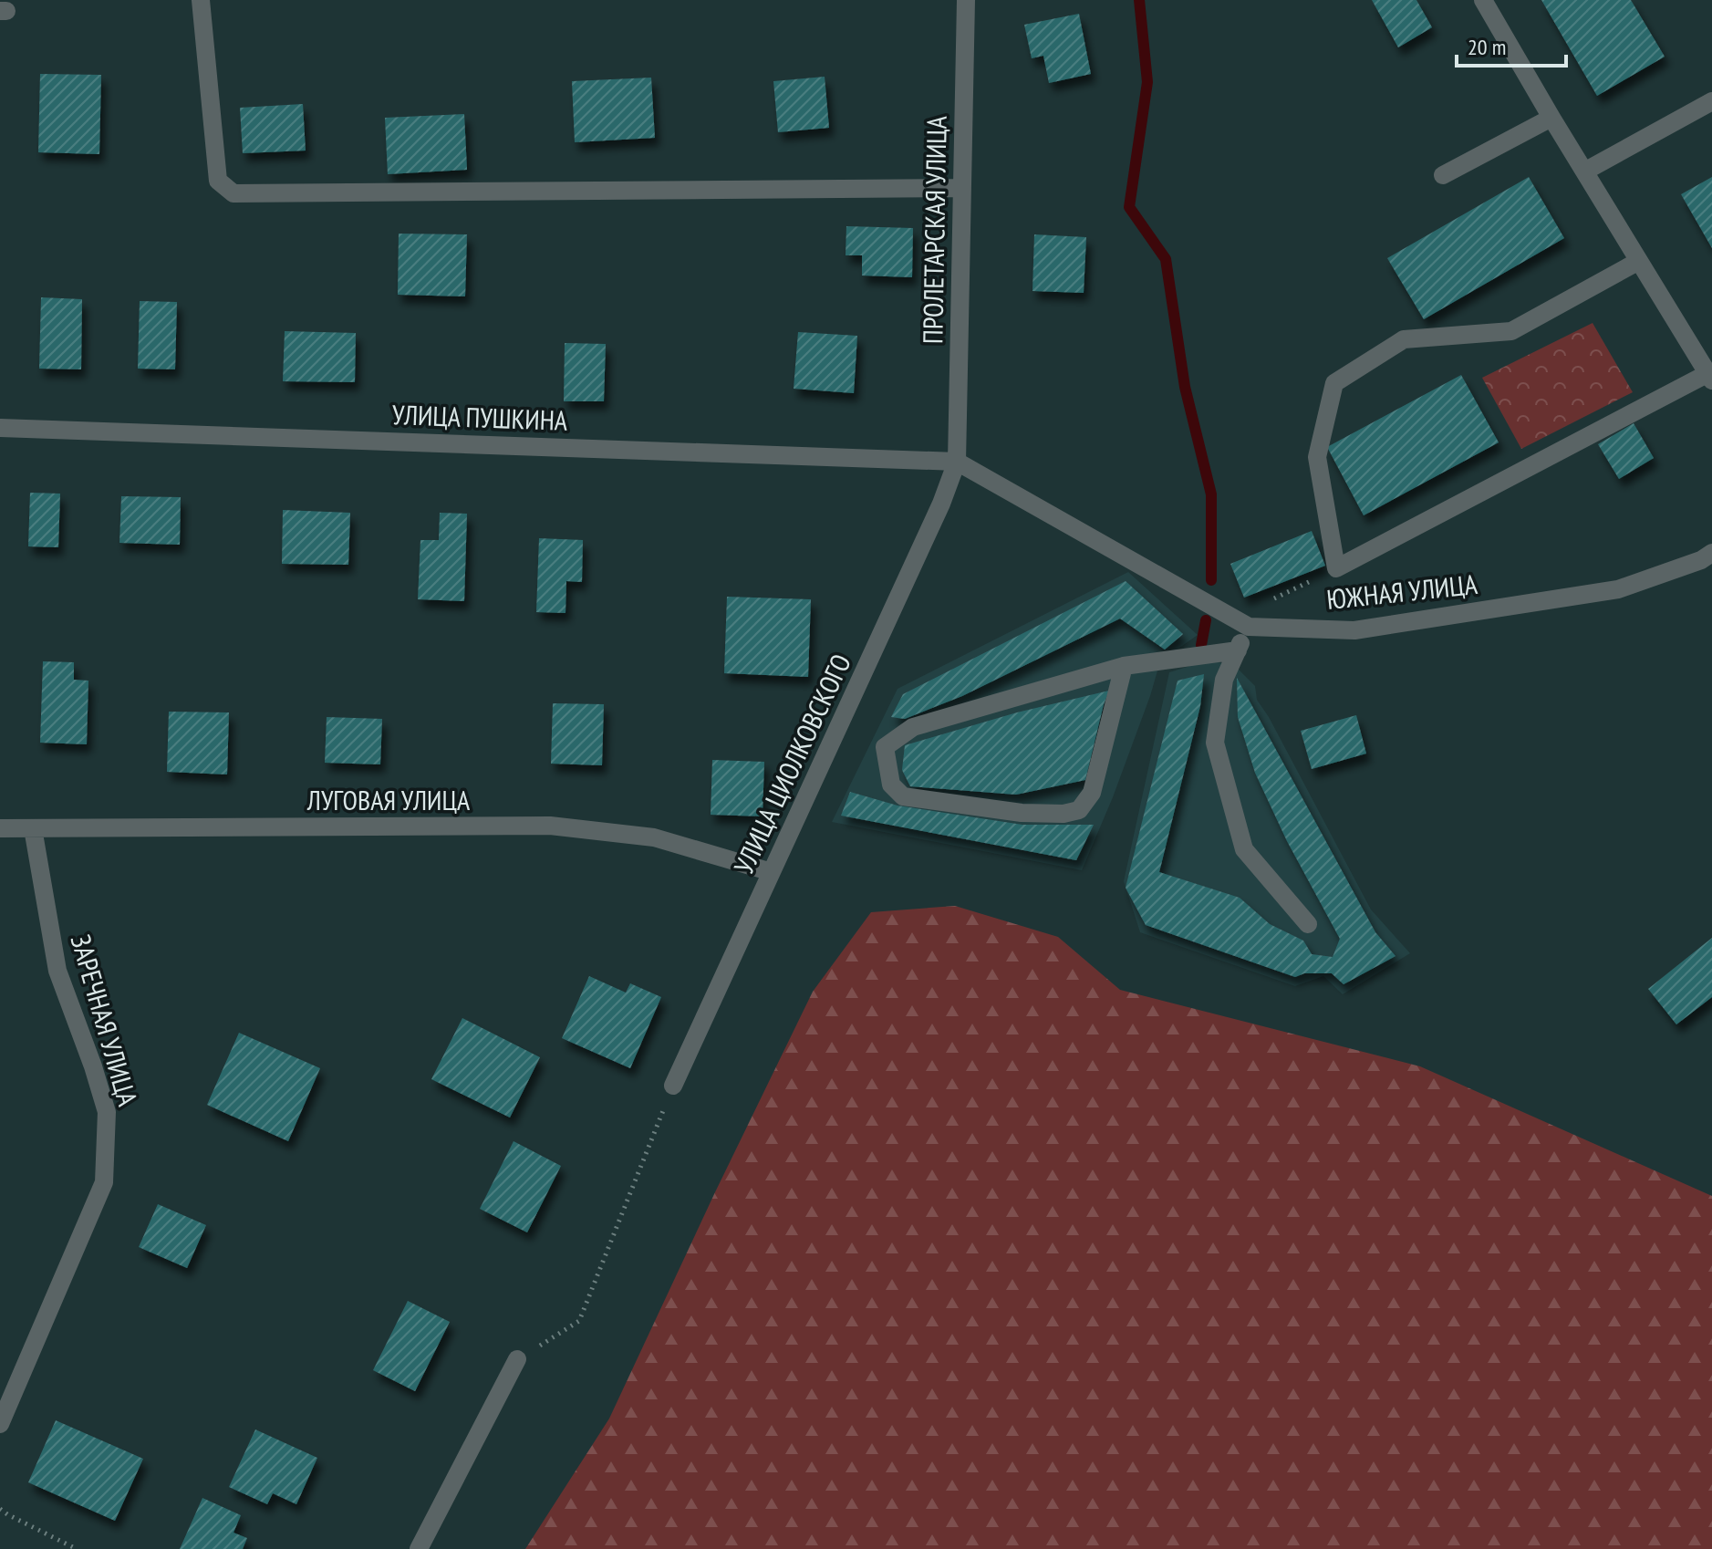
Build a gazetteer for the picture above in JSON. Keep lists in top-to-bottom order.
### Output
{
  "streets": {
    "street": [
      "ПРОЛЕТАРСКАЯ УЛИЦА",
      "УЛИЦА ПУШКИНА",
      "ЮЖНАЯ УЛИЦА",
      "УЛИЦА ЦИОЛКОВСКОГО",
      "ЛУГОВАЯ УЛИЦА",
      "ЗАРЕЧНАЯ УЛИЦА"
    ]
  },
  "crossings": [
    ["ПРОЛЕТАРСКАЯ УЛИЦА", "УЛИЦА ПУШКИНА"],
    ["ПРОЛЕТАРСКАЯ УЛИЦА", "ЮЖНАЯ УЛИЦА"],
    ["ПРОЛЕТАРСКАЯ УЛИЦА", "УЛИЦА ЦИОЛКОВСКОГО"],
    ["УЛИЦА ПУШКИНА", "ЮЖНАЯ УЛИЦА"],
    ["УЛИЦА ПУШКИНА", "УЛИЦА ЦИОЛКОВСКОГО"],
    ["ЮЖНАЯ УЛИЦА", "УЛИЦА ЦИОЛКОВСКОГО"],
    ["УЛИЦА ЦИОЛКОВСКОГО", "ЛУГОВАЯ УЛИЦА"],
    ["ЛУГОВАЯ УЛИЦА", "ЗАРЕЧНАЯ УЛИЦА"]
  ],
  "scale_bar": "20 m"
}
